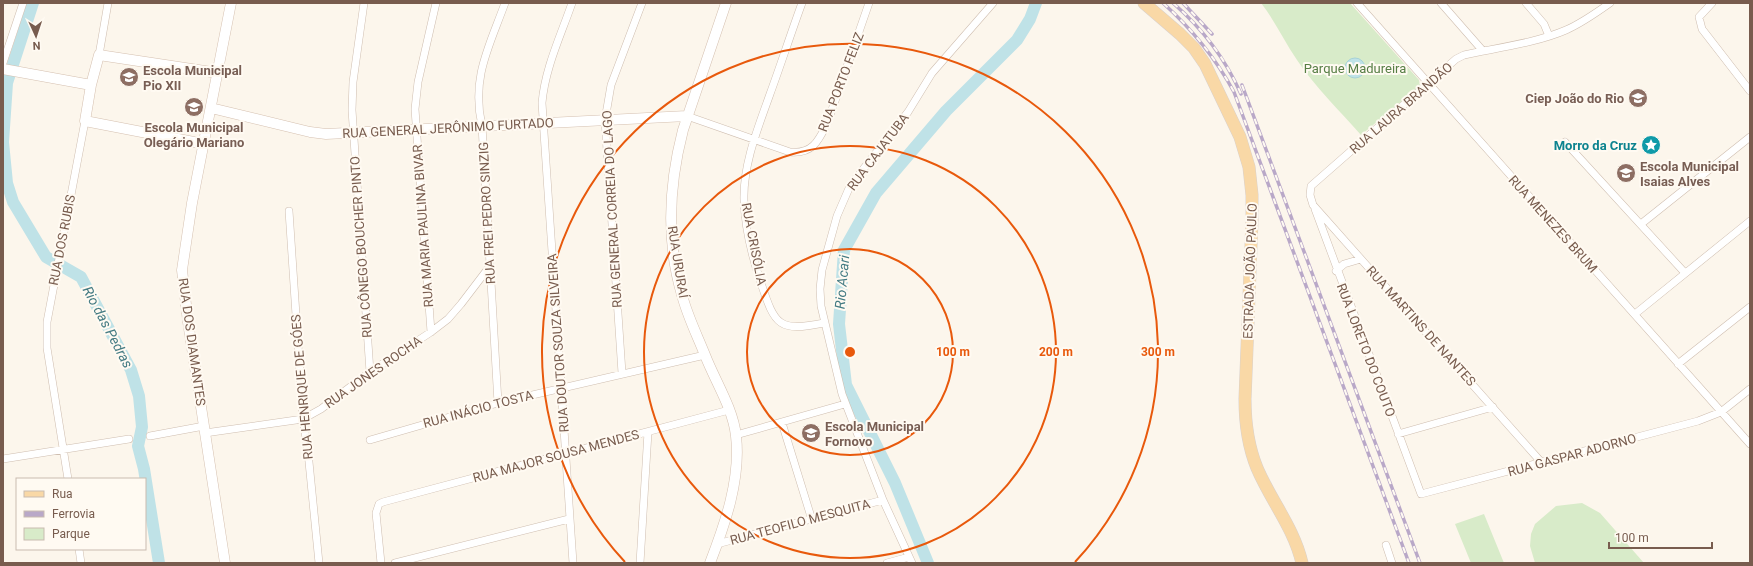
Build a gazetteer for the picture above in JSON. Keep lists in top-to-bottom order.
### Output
{
  "streets": {
    "main road": ["ESTRADA JOÃO PAULO"],
    "street": [
      "RUA PORTO FELIZ",
      "RUA LAURA BRANDÃO",
      "RUA GENERAL JERÔNIMO FURTADO",
      "RUA CAJATUBA",
      "RUA GENERAL CORREIA DO LAGO",
      "RUA FREI PEDRO SINZIG",
      "RUA MENEZES BRUM",
      "RUA MARIA PAULINA BIVAR",
      "RUA DOS RUBIS",
      "RUA CRISÓLIA",
      "RUA CÔNEGO BOUCHER PINTO",
      "RUA URURAÍ",
      "RUA MARTINS DE NANTES",
      "RUA DOS DIAMANTES",
      "RUA DOUTOR SOUZA SILVEIRA",
      "RUA LORETO DO COUTO",
      "RUA JONES ROCHA",
      "RUA HENRIQUE DE GÓES",
      "RUA INÁCIO TOSTA",
      "RUA GASPAR ADORNO",
      "RUA MAJOR SOUSA MENDES",
      "RUA TEOFILO MESQUITA"
    ]
  },
  "crossings": [
    ["RUA PORTO FELIZ", "RUA GENERAL JERÔNIMO FURTADO"],
    ["RUA PORTO FELIZ", "RUA CRISÓLIA"],
    ["RUA PORTO FELIZ", "RUA URURAÍ"],
    ["RUA LAURA BRANDÃO", "RUA MENEZES BRUM"],
    ["RUA LAURA BRANDÃO", "RUA MARTINS DE NANTES"],
    ["RUA LAURA BRANDÃO", "RUA LORETO DO COUTO"],
    ["RUA GENERAL JERÔNIMO FURTADO", "RUA GENERAL CORREIA DO LAGO"],
    ["RUA GENERAL JERÔNIMO FURTADO", "RUA FREI PEDRO SINZIG"],
    ["RUA GENERAL JERÔNIMO FURTADO", "RUA MARIA PAULINA BIVAR"],
    ["RUA GENERAL JERÔNIMO FURTADO", "RUA CÔNEGO BOUCHER PINTO"],
    ["RUA GENERAL JERÔNIMO FURTADO", "RUA URURAÍ"],
    ["RUA GENERAL JERÔNIMO FURTADO", "RUA DOS DIAMANTES"],
    ["RUA GENERAL JERÔNIMO FURTADO", "RUA DOUTOR SOUZA SILVEIRA"],
    ["RUA CAJATUBA", "RUA CRISÓLIA"],
    ["RUA CAJATUBA", "RUA TEOFILO MESQUITA"],
    ["RUA GENERAL CORREIA DO LAGO", "RUA INÁCIO TOSTA"],
    ["RUA FREI PEDRO SINZIG", "RUA JONES ROCHA"],
    ["RUA FREI PEDRO SINZIG", "RUA INÁCIO TOSTA"],
    ["RUA MENEZES BRUM", "RUA GASPAR ADORNO"],
    ["RUA MARIA PAULINA BIVAR", "RUA JONES ROCHA"],
    ["RUA CÔNEGO BOUCHER PINTO", "RUA JONES ROCHA"],
    ["RUA URURAÍ", "RUA INÁCIO TOSTA"],
    ["RUA URURAÍ", "RUA MAJOR SOUSA MENDES"],
    ["RUA URURAÍ", "RUA TEOFILO MESQUITA"],
    ["RUA MARTINS DE NANTES", "RUA LORETO DO COUTO"],
    ["RUA MARTINS DE NANTES", "RUA GASPAR ADORNO"],
    ["RUA DOS DIAMANTES", "RUA JONES ROCHA"],
    ["RUA DOUTOR SOUZA SILVEIRA", "RUA INÁCIO TOSTA"],
    ["RUA DOUTOR SOUZA SILVEIRA", "RUA MAJOR SOUSA MENDES"],
    ["RUA LORETO DO COUTO", "RUA GASPAR ADORNO"],
    ["RUA JONES ROCHA", "RUA HENRIQUE DE GÓES"]
  ],
  "water": ["Rio Acari", "Rio das Pedras"],
  "parks": ["Parque Madureira"],
  "places": {
    "school or university": [
      "Escola Municipal Pio XII",
      "Ciep João do Rio",
      "Escola Municipal Olegário Mariano",
      "Escola Municipal Isaias Alves",
      "Escola Municipal Fornovo"
    ],
    "place": ["Morro da Cruz"]
  },
  "legend": ["Rua", "Ferrovia", "Parque"],
  "scale_bar": "100 m",
  "north": "bottom",
  "rings": ["100 m", "200 m", "300 m"]
}
